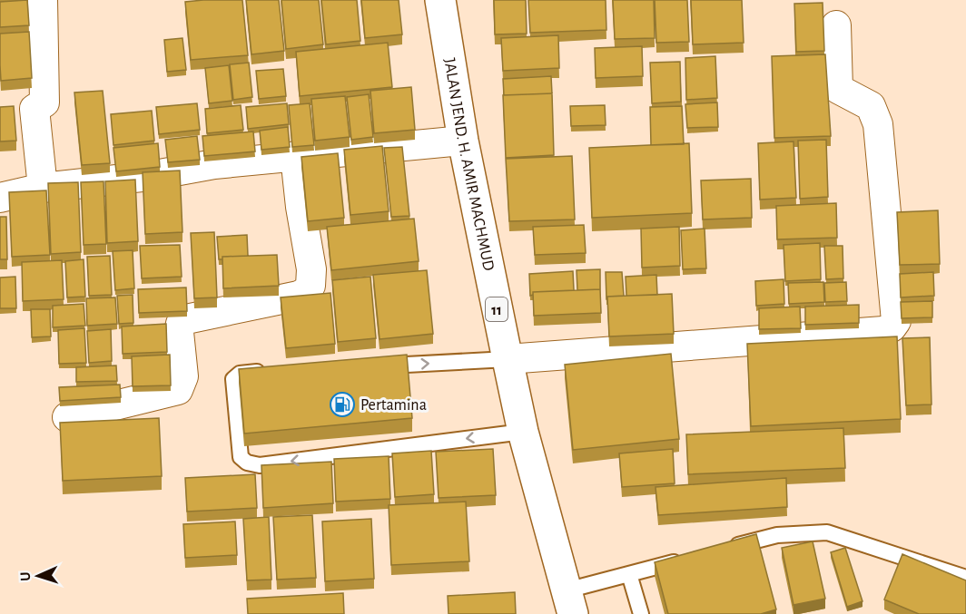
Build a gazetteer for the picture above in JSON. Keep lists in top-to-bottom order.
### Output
{
  "streets": {
    "highway": ["JALAN JEND. H. AMIR MACHMUD", "11"]
  },
  "places": {
    "fuel station": ["Pertamina"]
  },
  "north": "left"
}
